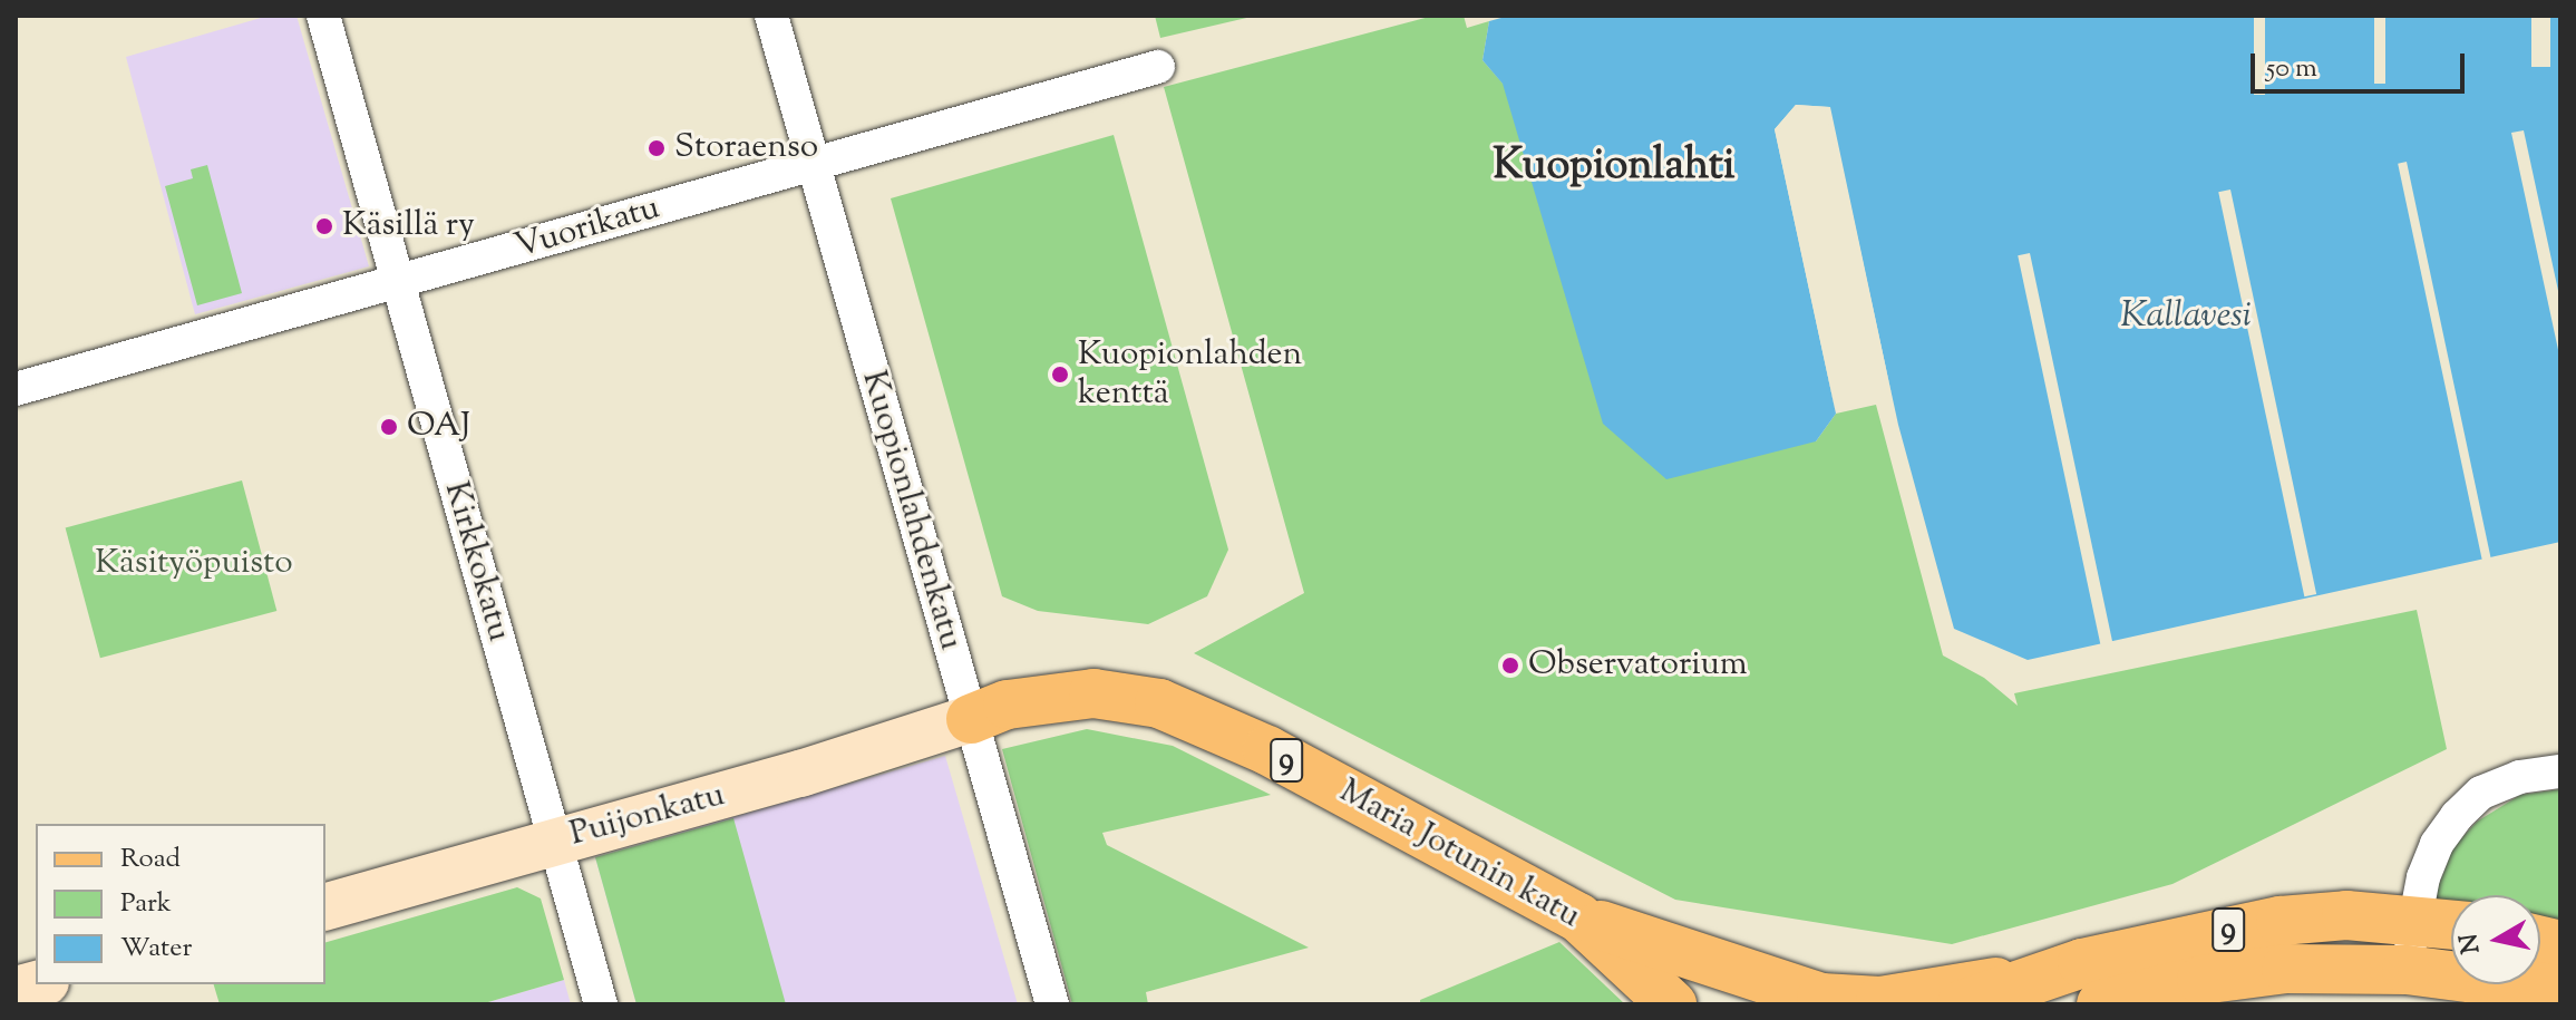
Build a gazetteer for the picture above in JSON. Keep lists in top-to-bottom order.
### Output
{
  "streets": {
    "main road": ["9", "Puijonkatu", "Maria Jotunin katu"],
    "street": ["Vuorikatu", "Kuopionlahdenkatu", "Kirkkokatu"]
  },
  "crossings": [
    ["Vuorikatu", "Kuopionlahdenkatu"],
    ["Vuorikatu", "Kirkkokatu"],
    ["Kuopionlahdenkatu", "Puijonkatu"],
    ["Kuopionlahdenkatu", "Maria Jotunin katu"],
    ["Kirkkokatu", "Puijonkatu"],
    ["9", "Maria Jotunin katu"],
    ["Puijonkatu", "Maria Jotunin katu"]
  ],
  "districts": ["Kuopionlahti"],
  "water": ["Kallavesi"],
  "parks": ["Käsityöpuisto"],
  "places": [
    "Storaenso",
    "Käsillä ry",
    "Kuopionlahden kenttä",
    "OAJ",
    "Observatorium"
  ],
  "legend": ["Road", "Park", "Water"],
  "scale_bar": "50 m",
  "north": "left"
}
